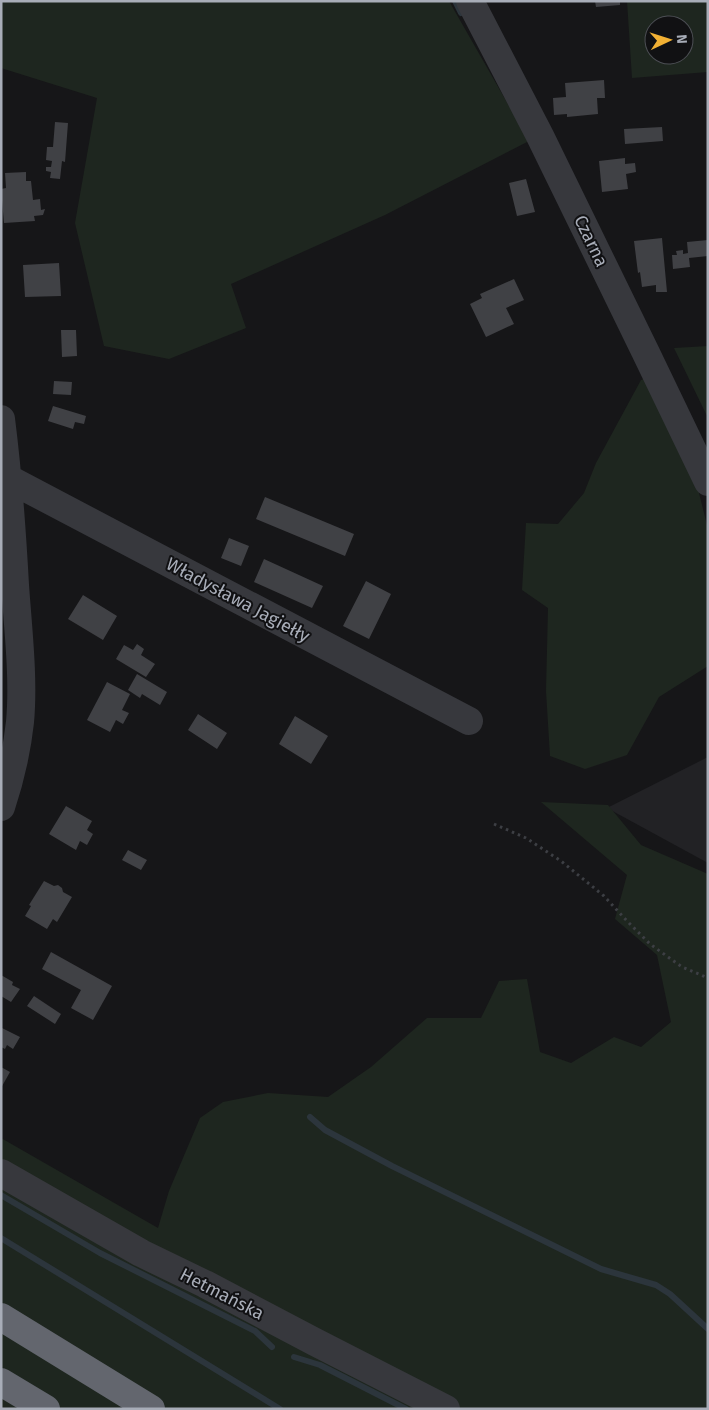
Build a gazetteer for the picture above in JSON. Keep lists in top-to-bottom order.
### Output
{
  "streets": {
    "street": ["Czarna", "Władysława Jagiełły", "Hetmańska"]
  },
  "north": "right"
}
